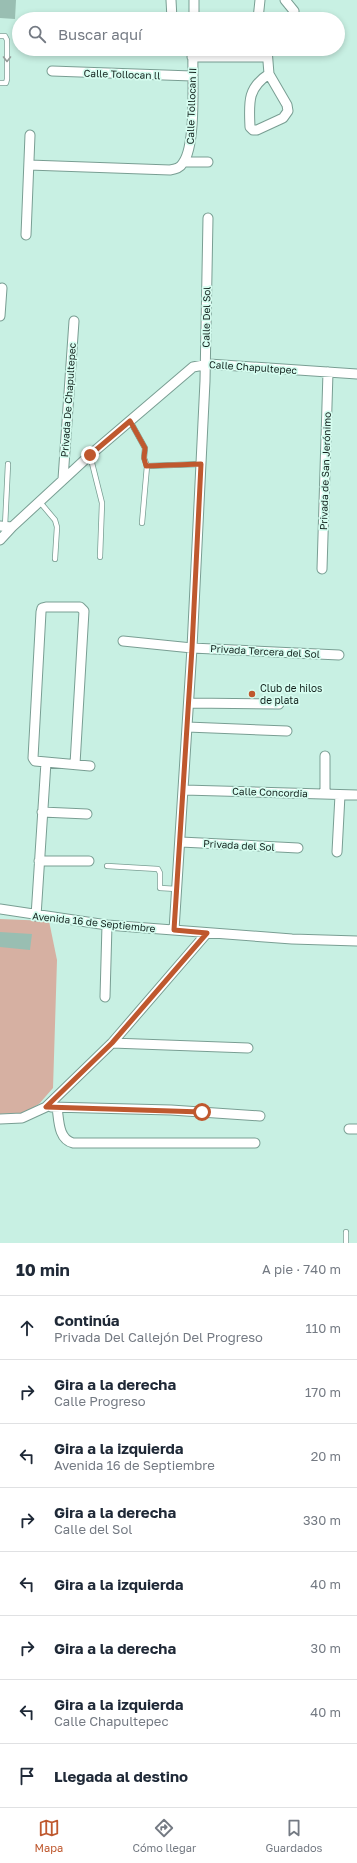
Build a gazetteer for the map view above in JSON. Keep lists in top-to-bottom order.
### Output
{
  "streets": {
    "street": [
      "Calle Tollocan ll",
      "Calle Tollocan II",
      "Calle Del Sol",
      "Calle Chapultepec",
      "Privada De Chapultepec",
      "Privada de San Jerónimo",
      "Privada Tercera del Sol",
      "Calle Concordia",
      "Privada del Sol",
      "Avenida 16 de Septiembre"
    ]
  },
  "crossings": [
    ["Calle Tollocan ll", "Calle Tollocan II"],
    ["Calle Del Sol", "Calle Chapultepec"],
    ["Calle Chapultepec", "Privada De Chapultepec"],
    ["Calle Chapultepec", "Privada de San Jerónimo"]
  ],
  "places": ["Club de hilos de plata"],
  "page": {
    "search": "Buscar aquí",
    "heading": ["10 min", "A pie · 740 m"],
    "list": [
      ["Continúa", "Privada Del Callejón Del Progreso", "110 m"],
      ["Gira a la derecha", "Calle Progreso", "170 m"],
      ["Gira a la izquierda", "Avenida 16 de Septiembre", "20 m"],
      ["Gira a la derecha", "Calle del Sol", "330 m"],
      ["Gira a la izquierda", "40 m"],
      ["Gira a la derecha", "30 m"],
      ["Gira a la izquierda", "Calle Chapultepec", "40 m"],
      "Llegada al destino"
    ],
    "nav": ["Mapa", "Cómo llegar", "Guardados"]
  }
}
